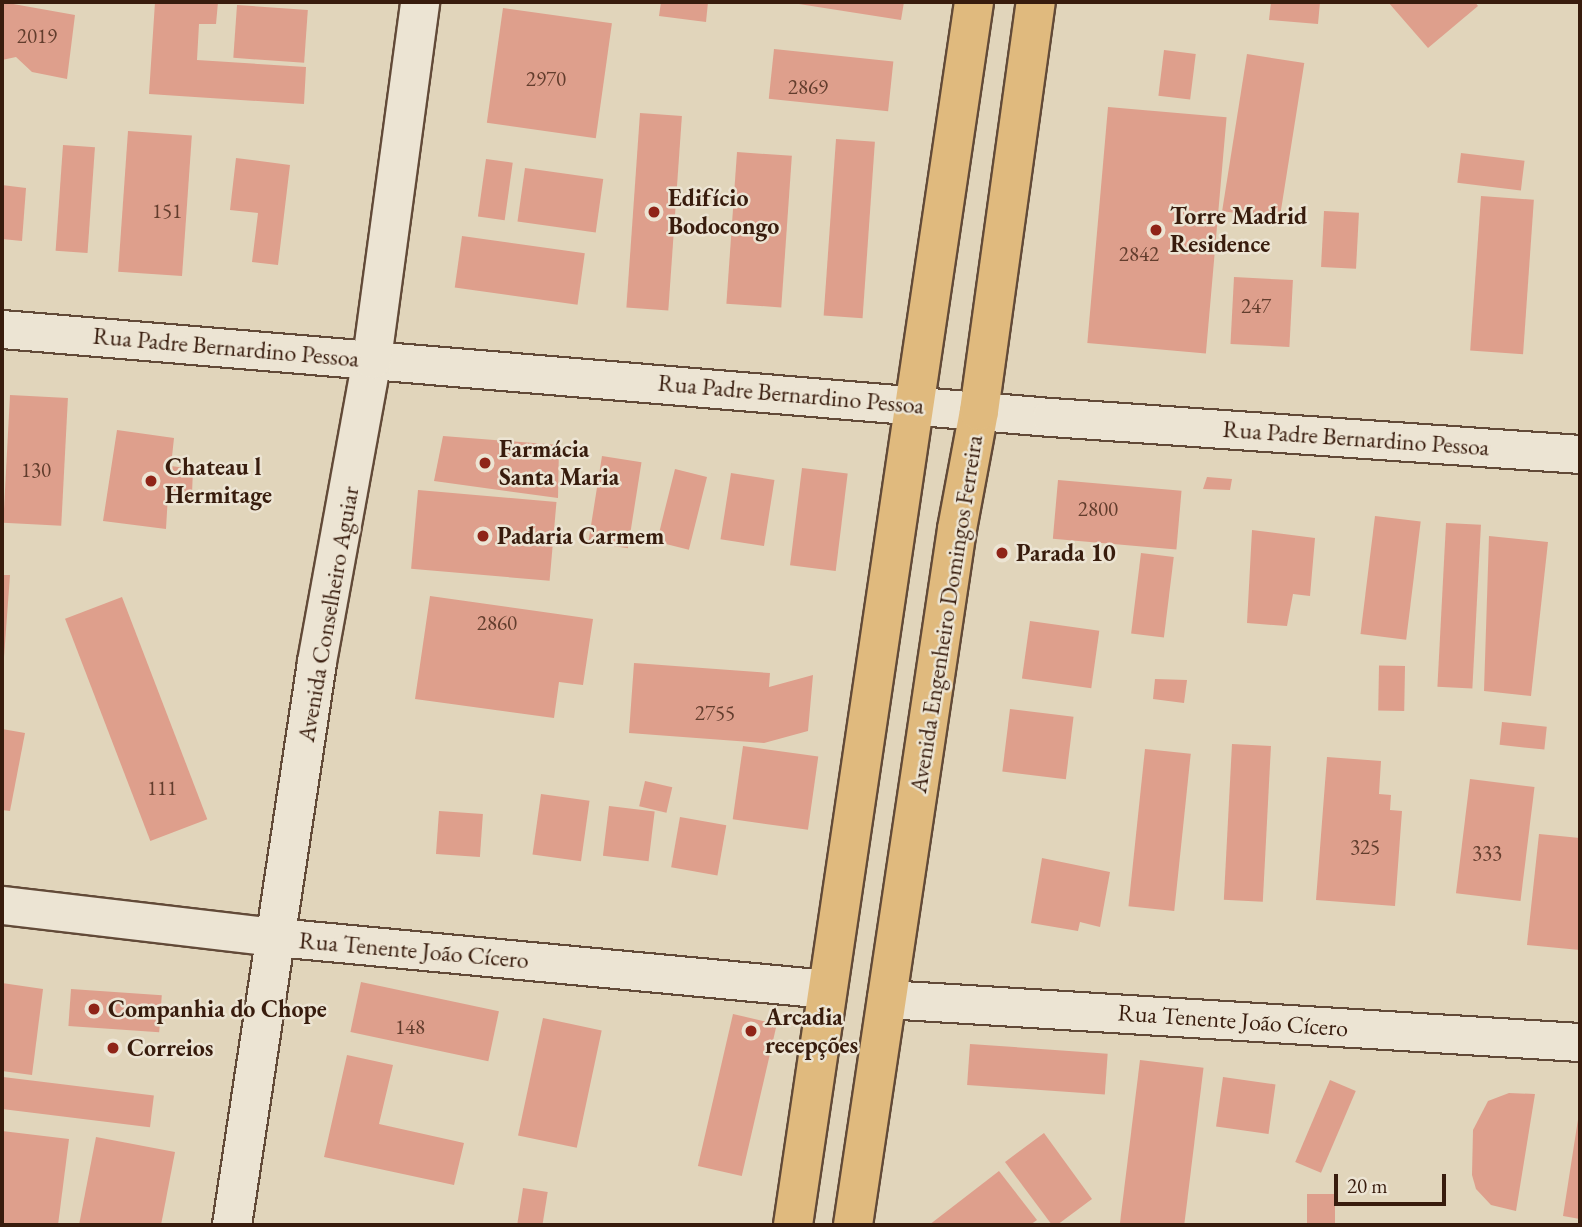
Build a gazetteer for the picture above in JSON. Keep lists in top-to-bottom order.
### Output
{
  "streets": {
    "main road": ["Avenida Conselheiro Aguiar", "Avenida Engenheiro Domingos Ferreira"],
    "street": ["Rua Padre Bernardino Pessoa", "Rua Tenente João Cícero"]
  },
  "crossings": [
    ["Rua Padre Bernardino Pessoa", "Avenida Conselheiro Aguiar"],
    ["Rua Padre Bernardino Pessoa", "Avenida Engenheiro Domingos Ferreira"],
    ["Avenida Conselheiro Aguiar", "Rua Tenente João Cícero"],
    ["Avenida Engenheiro Domingos Ferreira", "Rua Tenente João Cícero"]
  ],
  "places": [
    "Edifício Bodocongo",
    "Torre Madrid Residence",
    "Farmácia Santa Maria",
    "Chateau l Hermitage",
    "Padaria Carmem",
    "Parada 10",
    "Companhia do Chope",
    "Arcadia recepções",
    "Correios"
  ],
  "house_numbers": [
    "2019",
    "2970",
    "2869",
    "151",
    "2842",
    "247",
    "130",
    "2800",
    "2860",
    "2755",
    "111",
    "325",
    "333",
    "148"
  ],
  "scale_bar": "20 m"
}
